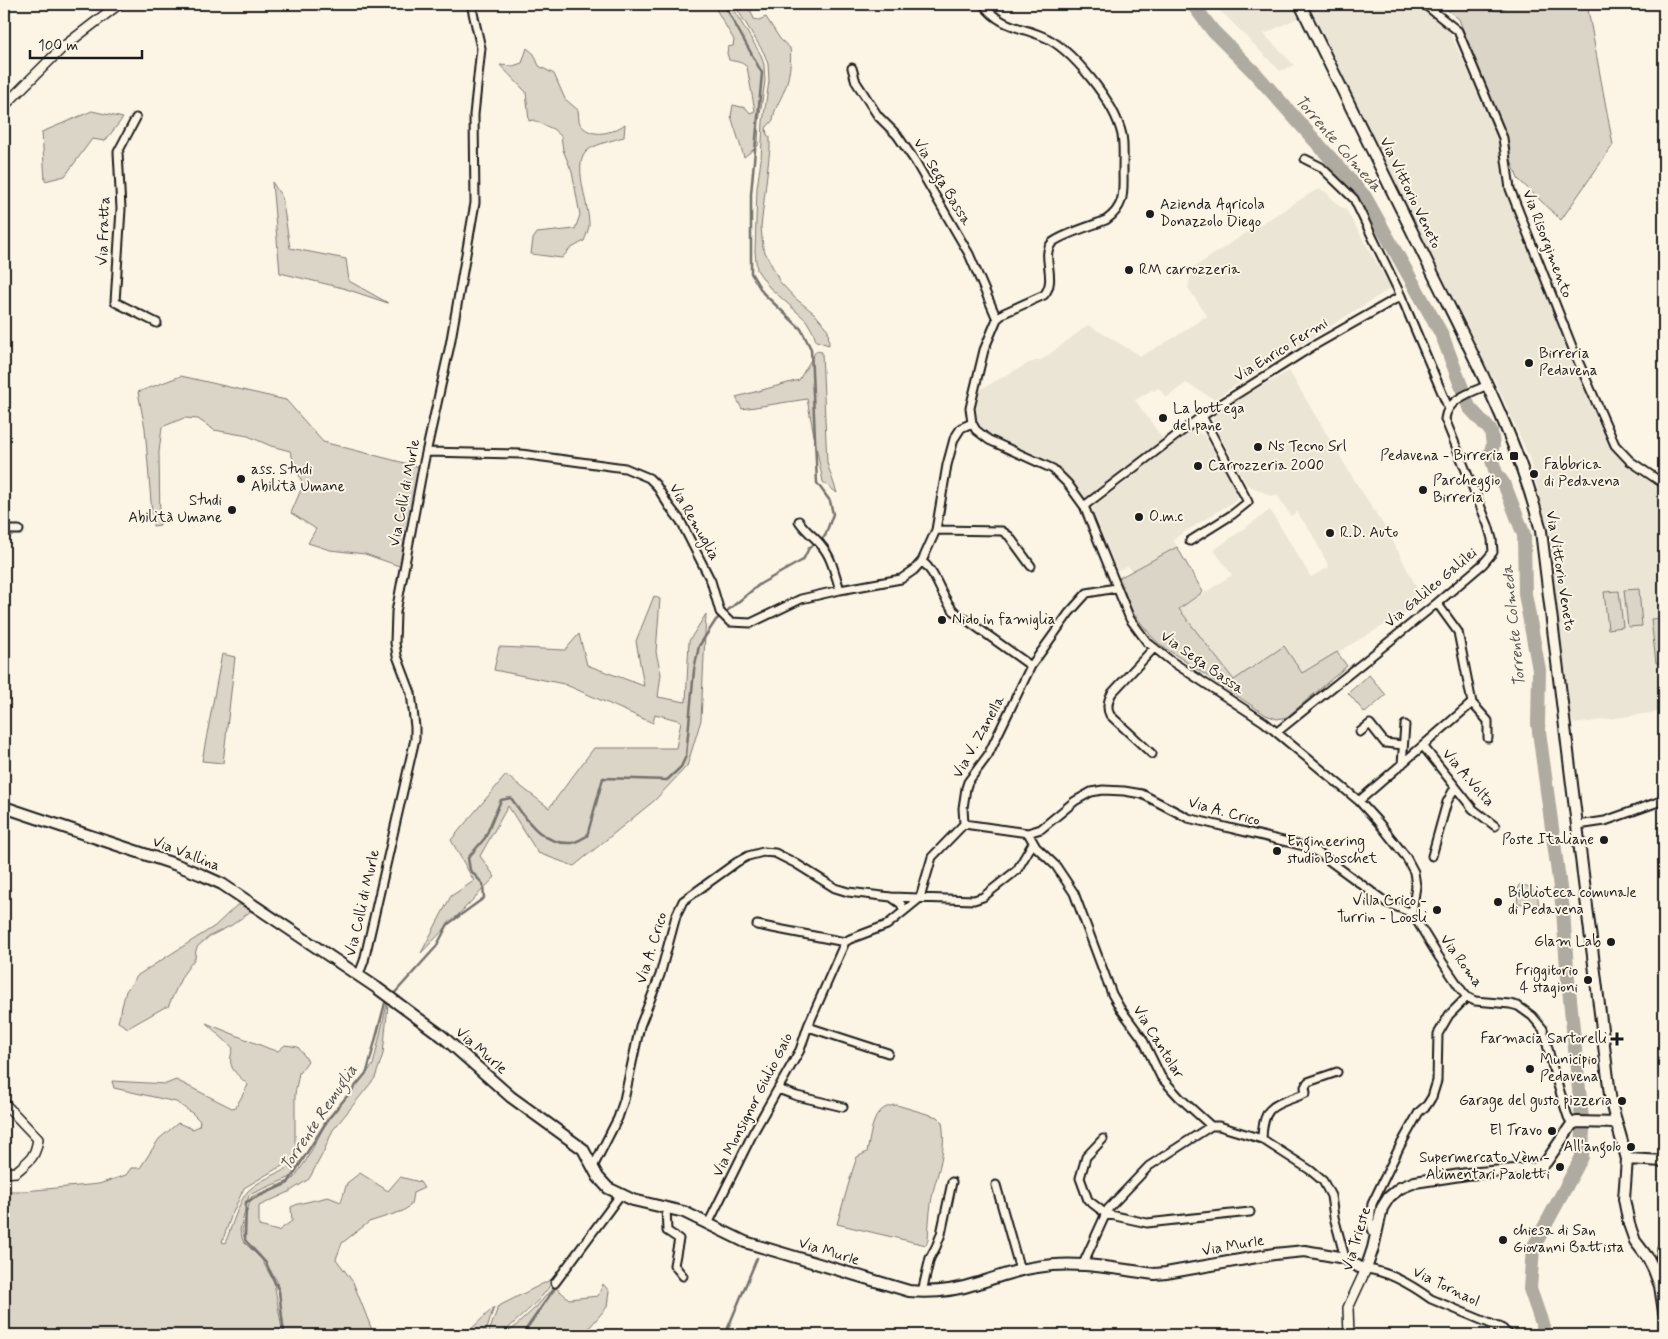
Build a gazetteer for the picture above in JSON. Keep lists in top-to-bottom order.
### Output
{
  "streets": {
    "main road": [
      "Via Vittorio Veneto",
      "Via Vallina",
      "Via Murle",
      "Via Trieste"
    ],
    "street": [
      "Via Sega Bassa",
      "Via Fratta",
      "Via Risorgimento",
      "Via Enrico Fermi",
      "Via Colli di Murle",
      "Via Remuglia",
      "Via Galileo Galilei",
      "Via V. Zanella",
      "Via A.Volta",
      "Via A. Crico",
      "Via Roma",
      "Via Cantolar",
      "Via Monsignor Giulio Gaio",
      "Via Tornaol"
    ]
  },
  "crossings": [
    ["Via Sega Bassa", "Via Enrico Fermi"],
    ["Via Sega Bassa", "Via Remuglia"],
    ["Via Sega Bassa", "Via Galileo Galilei"],
    ["Via Sega Bassa", "Via V. Zanella"],
    ["Via Sega Bassa", "Via A.Volta"],
    ["Via Sega Bassa", "Via A. Crico"],
    ["Via Sega Bassa", "Via Roma"],
    ["Via Colli di Murle", "Via Remuglia"],
    ["Via Colli di Murle", "Via Vallina"],
    ["Via Colli di Murle", "Via Murle"],
    ["Via A. Crico", "Via Roma"],
    ["Via A. Crico", "Via Cantolar"],
    ["Via A. Crico", "Via Murle"],
    ["Via Vallina", "Via Murle"],
    ["Via Roma", "Via Trieste"],
    ["Via Murle", "Via Monsignor Giulio Gaio"],
    ["Via Murle", "Via Trieste"],
    ["Via Murle", "Via Tornaol"],
    ["Via Trieste", "Via Tornaol"]
  ],
  "water": ["Torrente Colmeda", "Torrente Remuglia"],
  "places": {
    "other": [
      "Azienda Agricola Donazzolo Diego",
      "RM carrozzeria",
      "Birreria Pedavena",
      "La bottega del pane",
      "Ns Tecno Srl",
      "Carrozzeria 2000",
      "Fabbrica di Pedavena",
      "ass. Studi Abilità Umane",
      "Parcheggio Birreria",
      "Studi Abilità Umane",
      "O.m.c",
      "R.D. Auto",
      "Nido in famiglia",
      "Poste Italiane",
      "Engineering studio Boschet",
      "Biblioteca comunale di Pedavena",
      "Villa Crico - Turrin - Loosli",
      "Glam Lab",
      "Friggitorio 4 stagioni",
      "Municipio Pedavena",
      "Garage del gusto pizzeria",
      "El Travo",
      "All'angolo",
      "Supermercato Vèm - Alimentari Paoletti",
      "chiesa di San Giovanni Battista"
    ],
    "transit": ["Pedavena - Birreria"],
    "health": ["Farmacia Sartorelli"]
  },
  "scale_bar": "100 m"
}
